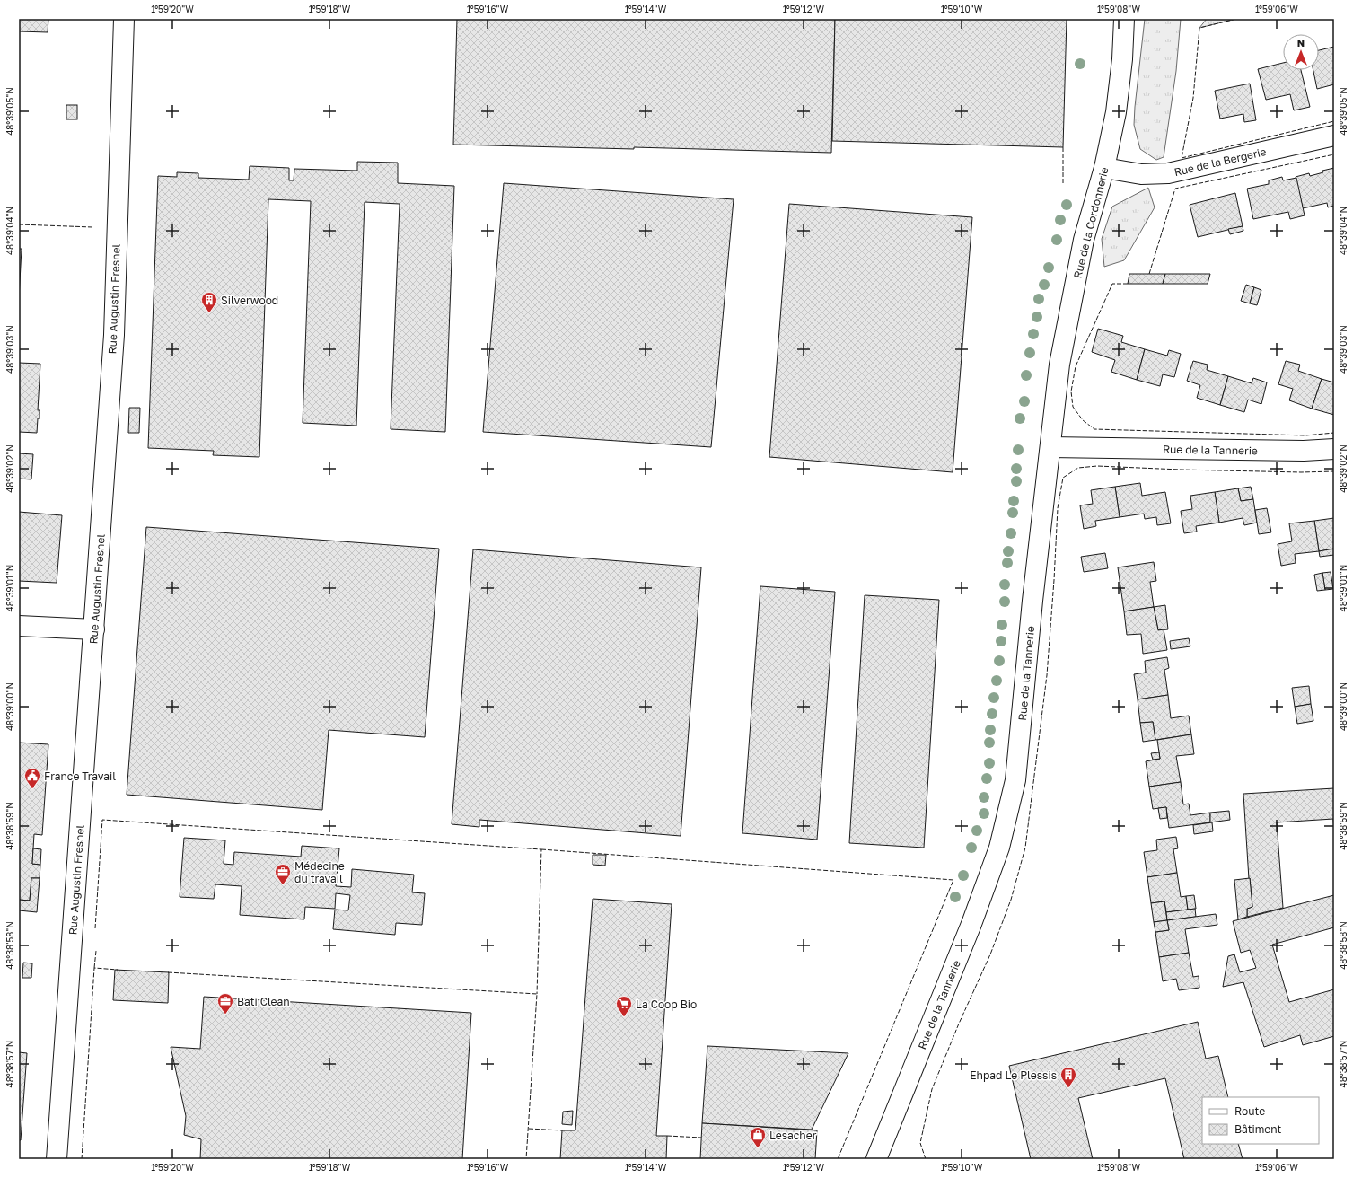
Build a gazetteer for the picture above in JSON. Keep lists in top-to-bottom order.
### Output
{
  "streets": {
    "street": [
      "Rue de la Bergerie",
      "Rue de la Cordonnerie",
      "Rue Augustin Fresnel",
      "Rue de la Tannerie"
    ]
  },
  "crossings": [
    ["Rue de la Bergerie", "Rue de la Cordonnerie"],
    ["Rue de la Cordonnerie", "Rue de la Tannerie"]
  ],
  "places": {
    "building": ["Silverwood", "Ehpad Le Plessis"],
    "public building": ["France Travail"],
    "office": ["Médecine du travail", "Bati Clean"],
    "supermarket": ["La Coop Bio"],
    "shop": ["Lesacher"]
  },
  "legend": ["Route", "Bâtiment"],
  "north": "top",
  "coordinates": [
    "1°59'20\"W",
    "1°59'18\"W",
    "1°59'16\"W",
    "1°59'14\"W",
    "1°59'12\"W",
    "1°59'10\"W",
    "1°59'08\"W",
    "1°59'06\"W",
    "48°39'05\"N",
    "48°39'04\"N",
    "48°39'03\"N",
    "48°39'02\"N",
    "48°39'01\"N",
    "48°39'00\"N",
    "48°38'59\"N",
    "48°38'58\"N",
    "48°38'57\"N"
  ]
}
